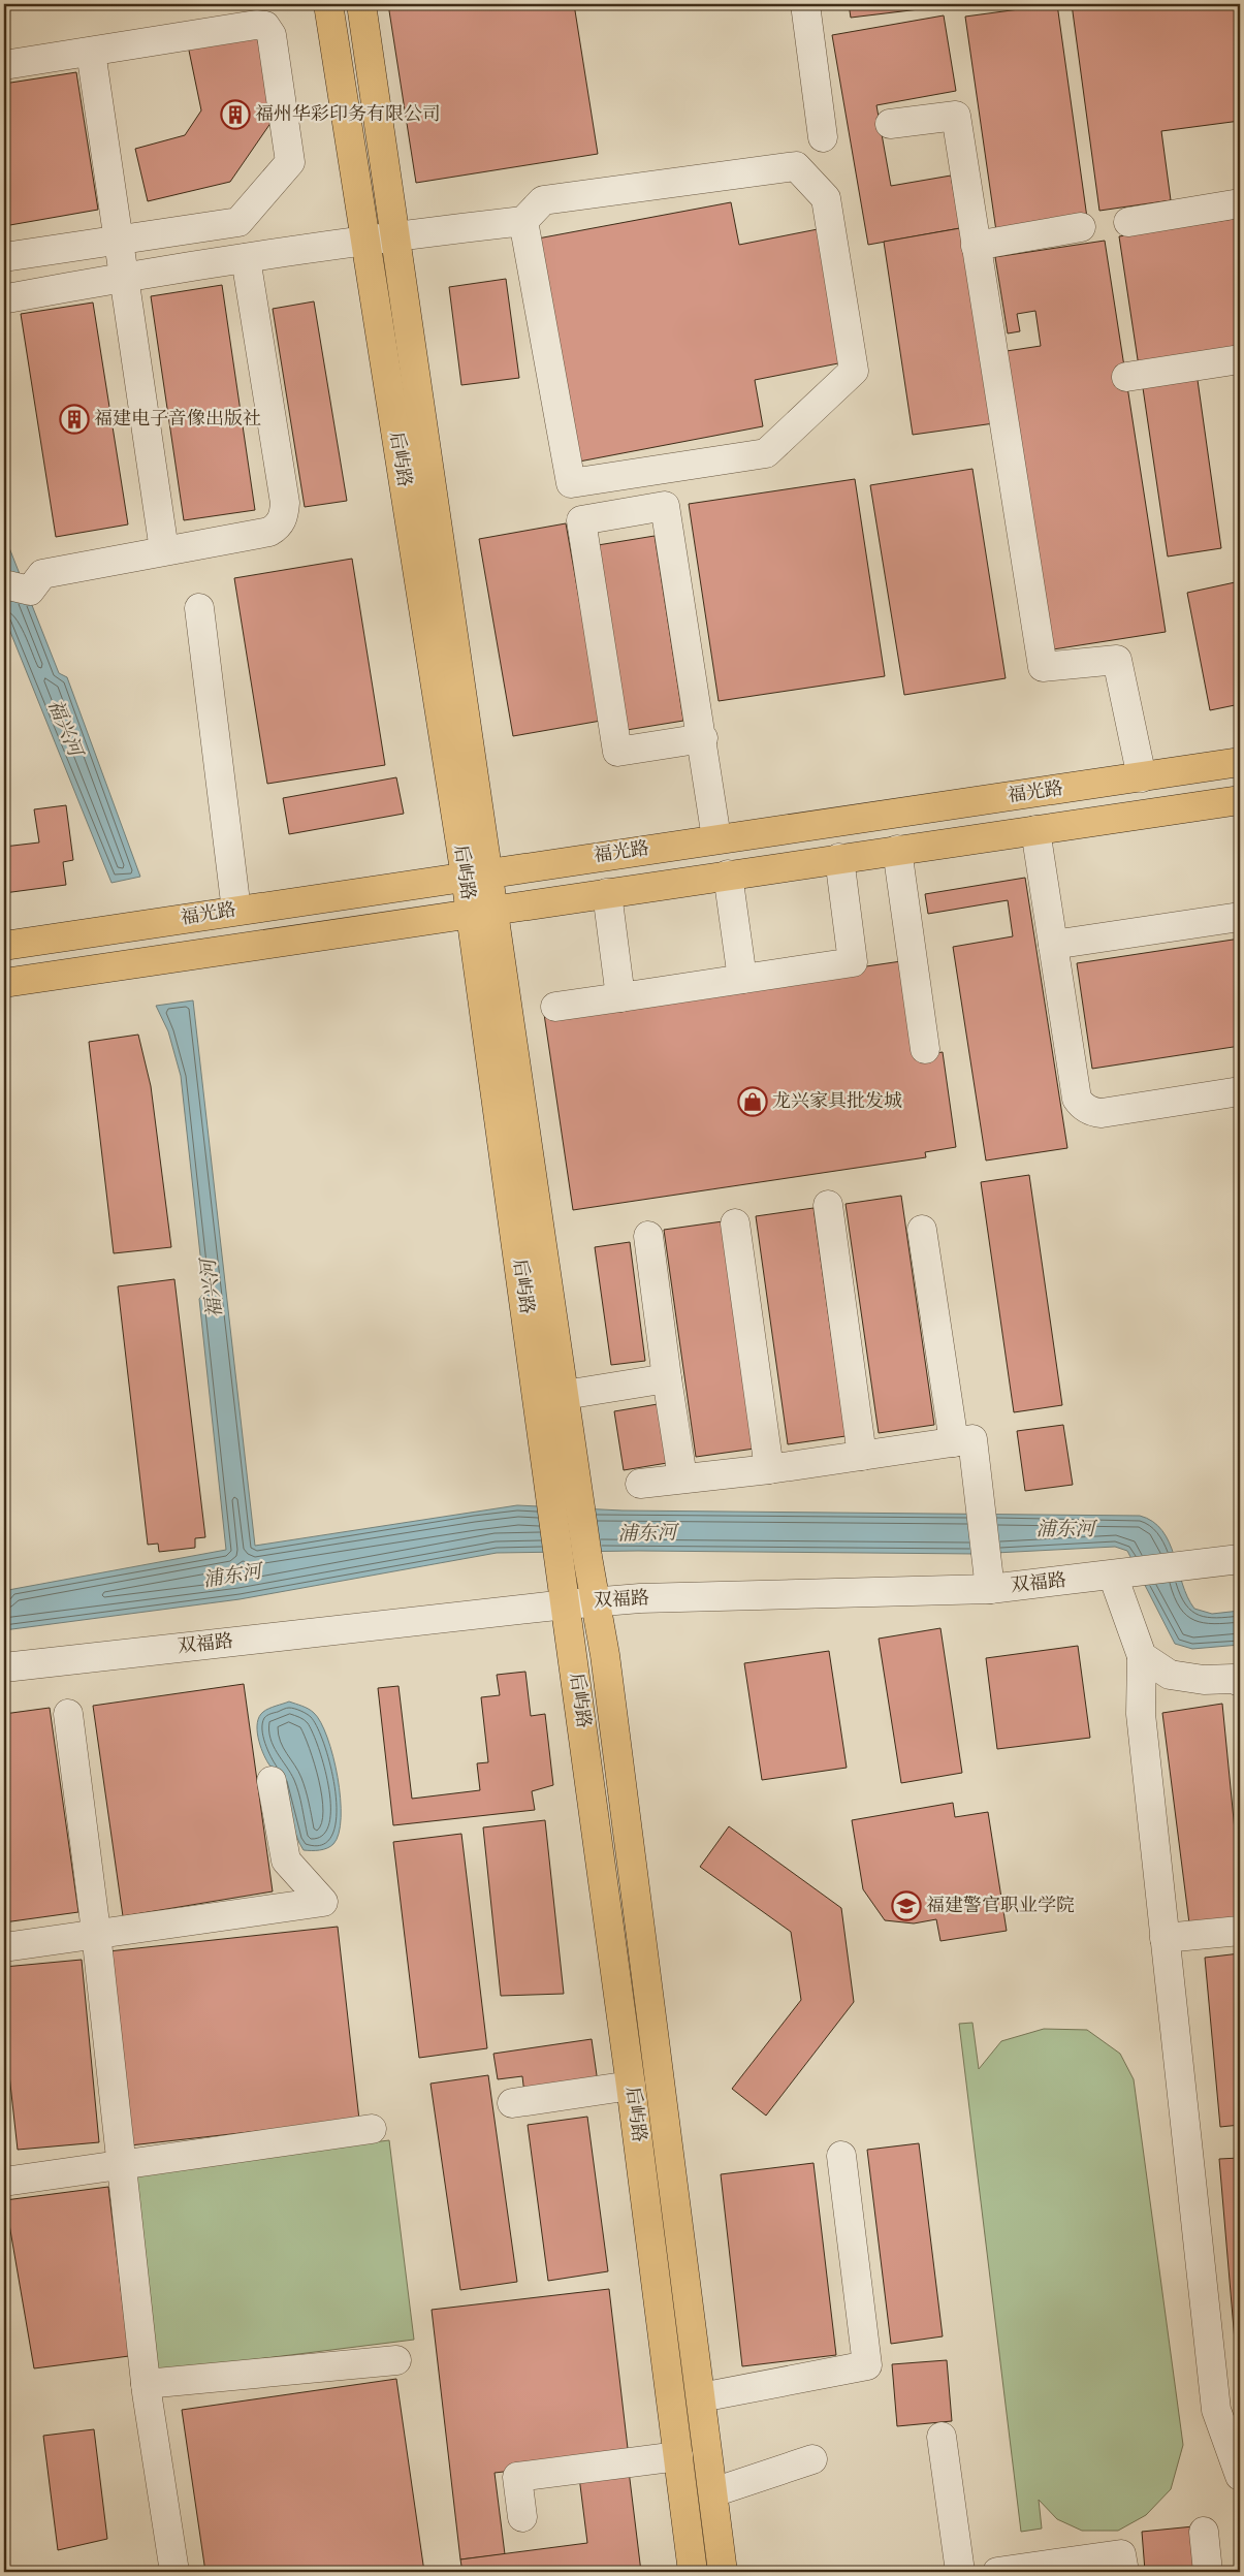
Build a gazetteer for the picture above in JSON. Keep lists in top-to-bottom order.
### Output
{
  "streets": {
    "main road": ["后屿路", "福光路"],
    "street": ["双福路"]
  },
  "crossings": [
    ["后屿路", "福光路"],
    ["后屿路", "双福路"]
  ],
  "water": ["福兴河", "浦东河"],
  "places": {
    "building": ["福州华彩印务有限公司", "福建电子音像出版社"],
    "shop": ["龙兴家具批发城"],
    "school or university": ["福建警官职业学院"]
  }
}
